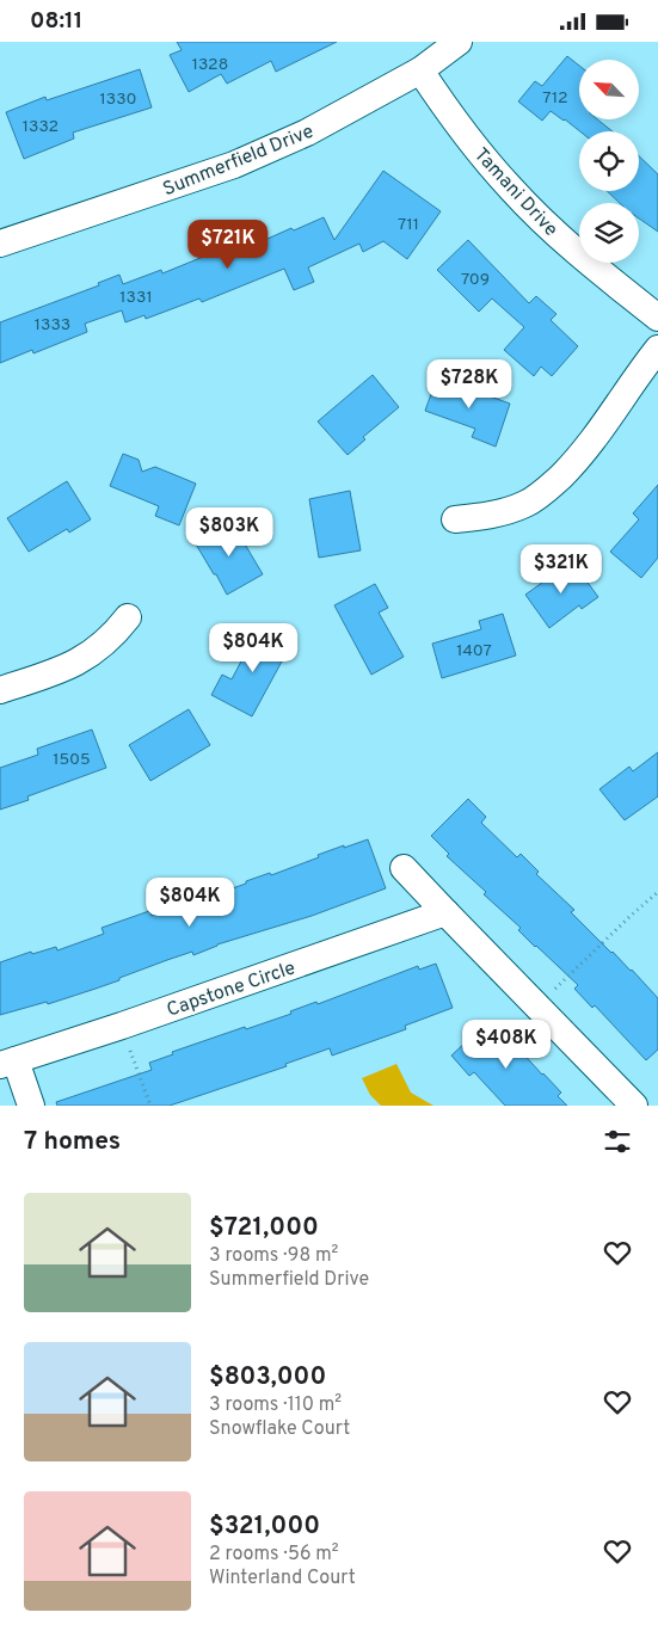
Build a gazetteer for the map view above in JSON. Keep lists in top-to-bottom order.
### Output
{
  "streets": {
    "street": ["Summerfield Drive", "Tamani Drive", "Capstone Circle"]
  },
  "crossings": [
    ["Summerfield Drive", "Tamani Drive"]
  ],
  "house_numbers": [
    "1328",
    "712",
    "1330",
    "1332",
    "711",
    "709",
    "1331",
    "1333",
    "1407",
    "1505"
  ],
  "north": "top left",
  "page": {
    "status": "08:11",
    "price": [
      "$721K",
      "$728K",
      "$803K",
      "$321K",
      "$804K",
      "$804K",
      "$408K"
    ],
    "heading": "7 homes",
    "list": [
      {
        "name": "$721,000",
        "note": "3 rooms · 98 m² · Summerfield Drive"
      },
      {
        "name": "$803,000",
        "note": "3 rooms · 110 m² · Snowflake Court"
      },
      {
        "name": "$321,000",
        "note": "2 rooms · 56 m² · Winterland Court"
      }
    ]
  }
}
